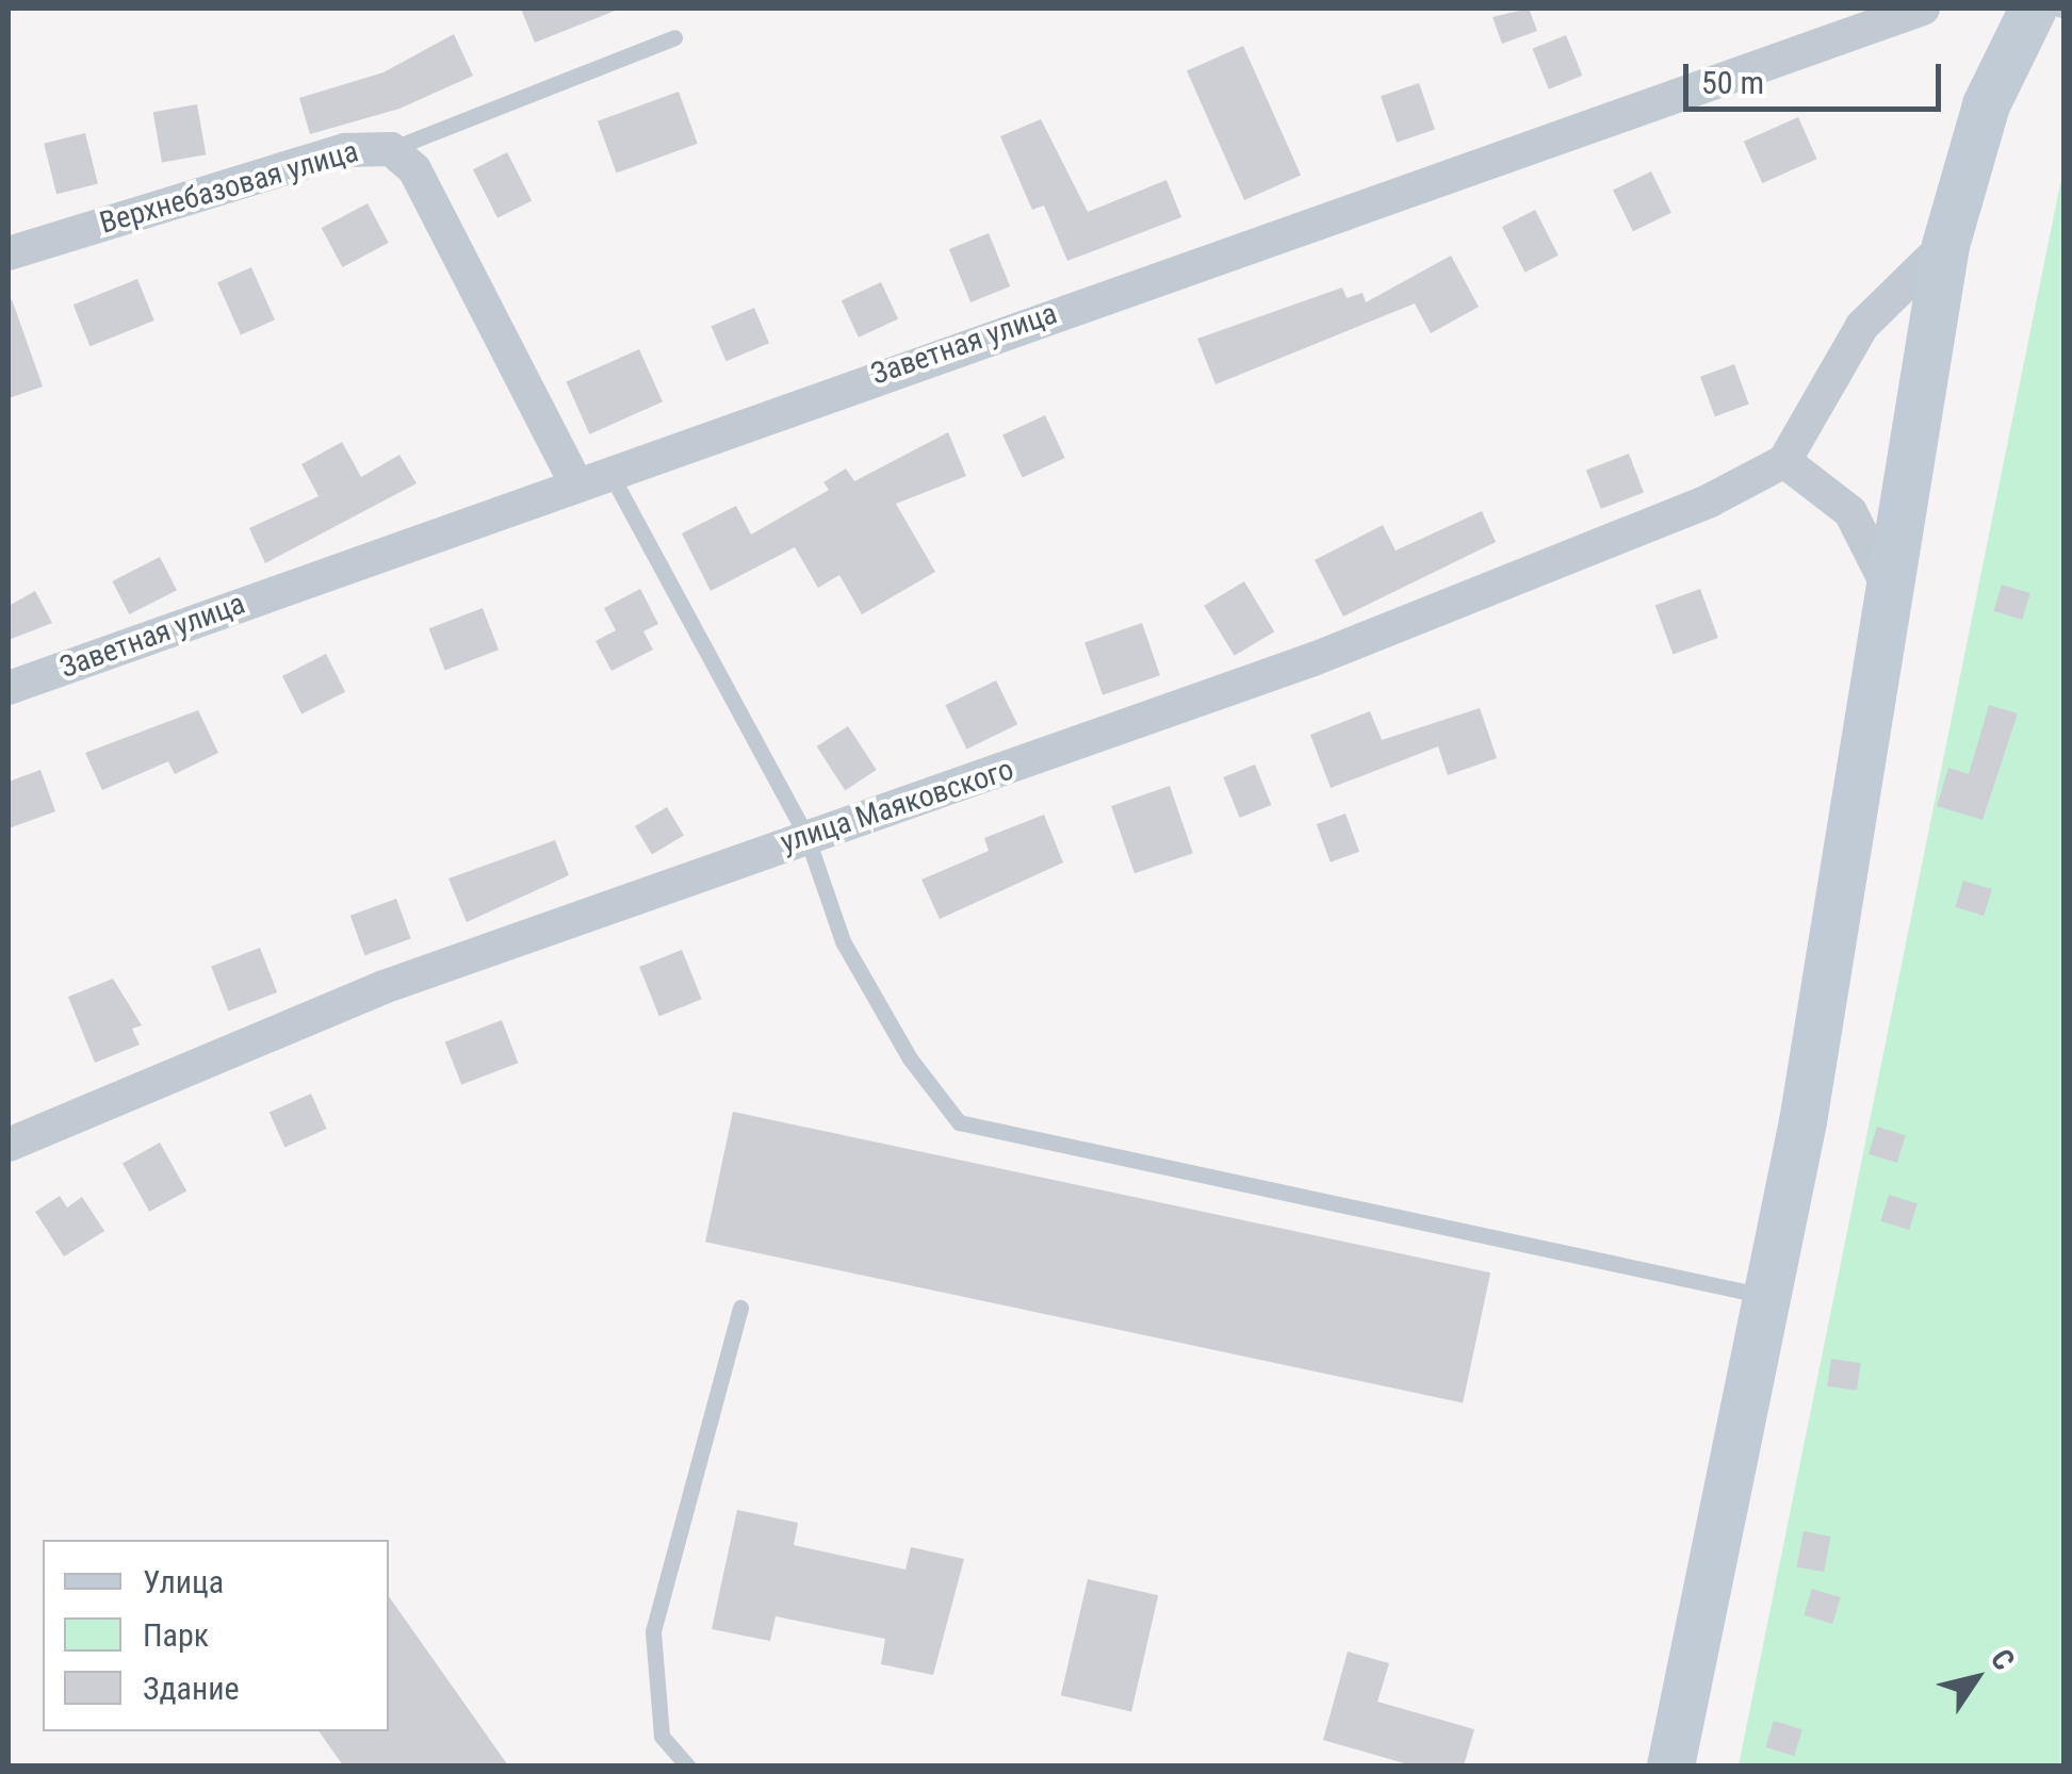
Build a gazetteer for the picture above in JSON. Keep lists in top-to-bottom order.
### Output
{
  "streets": {
    "street": ["Верхнебазовая улица", "Заветная улица", "улица Маяковского"]
  },
  "crossings": [
    ["Верхнебазовая улица", "Заветная улица"]
  ],
  "legend": ["Улица", "Парк", "Здание"],
  "scale_bar": "50 m",
  "north": "top right"
}
